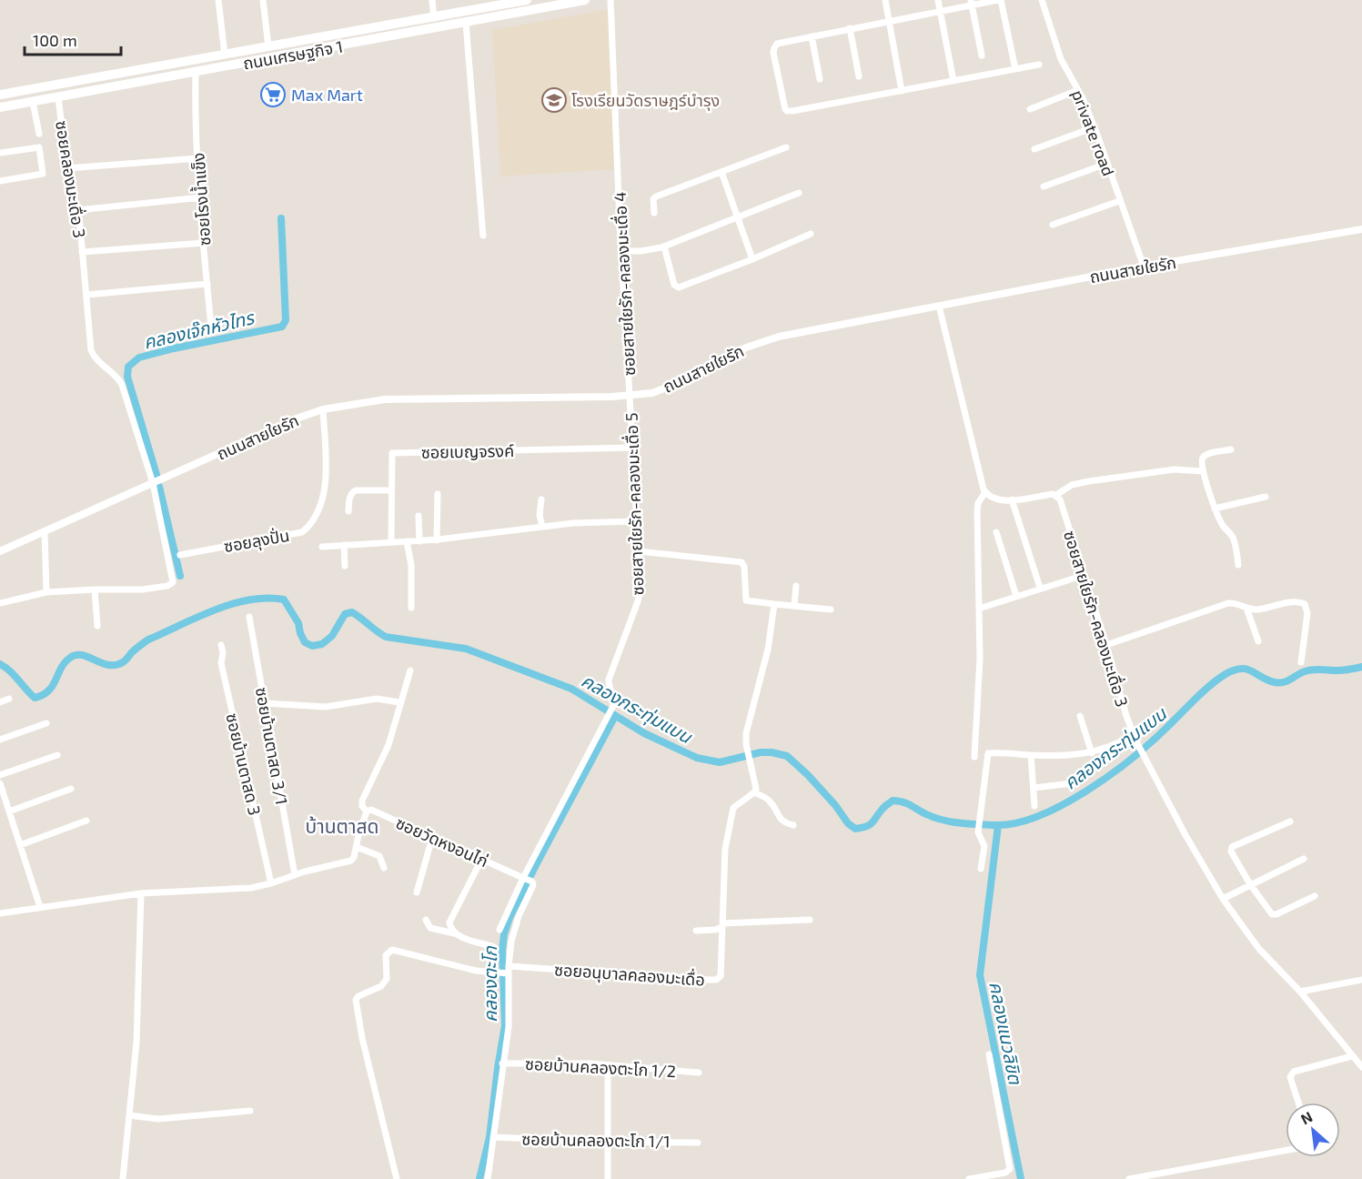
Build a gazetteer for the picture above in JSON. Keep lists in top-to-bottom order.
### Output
{
  "streets": {
    "main road": ["ถนนเศรษฐกิจ 1"],
    "street": [
      "private road",
      "ซอยคลองมะเดื่อ 3",
      "ซอยโรงน้ำแข็ง",
      "ถนนสายใยรัก",
      "ซอยสายใยรัก-คลองมะเดื่อ 4",
      "ซอยเบญจรงค์",
      "ซอยสายใยรัก-คลองมะเดื่อ 5",
      "ซอยลุงปั่น",
      "ซอยสายใยรัก-คลองมะเดื่อ 3",
      "ซอยบ้านตาสด 3/1",
      "ซอยบ้านตาสด 3",
      "ซอยวัดหงอนไก่",
      "ซอยอนุบาลคลองมะเดื่อ",
      "ซอยบ้านคลองตะโก 1/2",
      "ซอยบ้านคลองตะโก 1/1"
    ]
  },
  "crossings": [
    ["ถนนเศรษฐกิจ 1", "ซอยคลองมะเดื่อ 3"],
    ["ถนนเศรษฐกิจ 1", "ซอยโรงน้ำแข็ง"],
    ["private road", "ถนนสายใยรัก"],
    ["ซอยคลองมะเดื่อ 3", "ถนนสายใยรัก"],
    ["ถนนสายใยรัก", "ซอยสายใยรัก-คลองมะเดื่อ 4"],
    ["ถนนสายใยรัก", "ซอยสายใยรัก-คลองมะเดื่อ 5"],
    ["ถนนสายใยรัก", "ซอยลุงปั่น"],
    ["ซอยสายใยรัก-คลองมะเดื่อ 4", "ซอยสายใยรัก-คลองมะเดื่อ 5"],
    ["ซอยเบญจรงค์", "ซอยสายใยรัก-คลองมะเดื่อ 5"],
    ["ซอยสายใยรัก-คลองมะเดื่อ 5", "ซอยวัดหงอนไก่"]
  ],
  "districts": ["บ้านตาสด"],
  "water": [
    "คลองเจ๊กหัวไทร",
    "คลองกระทุ่มแบน",
    "คลองตะโก",
    "คลองแนวลิขิต"
  ],
  "places": {
    "supermarket": ["Max Mart"],
    "school or university": ["โรงเรียนวัดราษฎร์บํารุง"]
  },
  "scale_bar": "100 m",
  "north": "top left"
}
